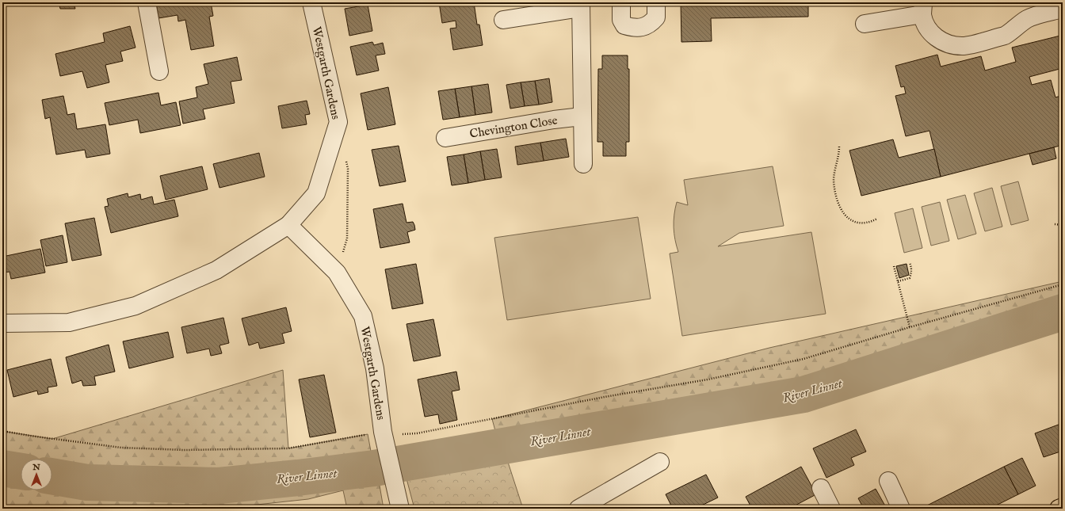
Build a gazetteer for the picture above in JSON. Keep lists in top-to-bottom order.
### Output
{
  "streets": {
    "street": ["Westgarth Gardens", "Chevington Close"]
  },
  "water": ["River Linnet"],
  "north": "top"
}
